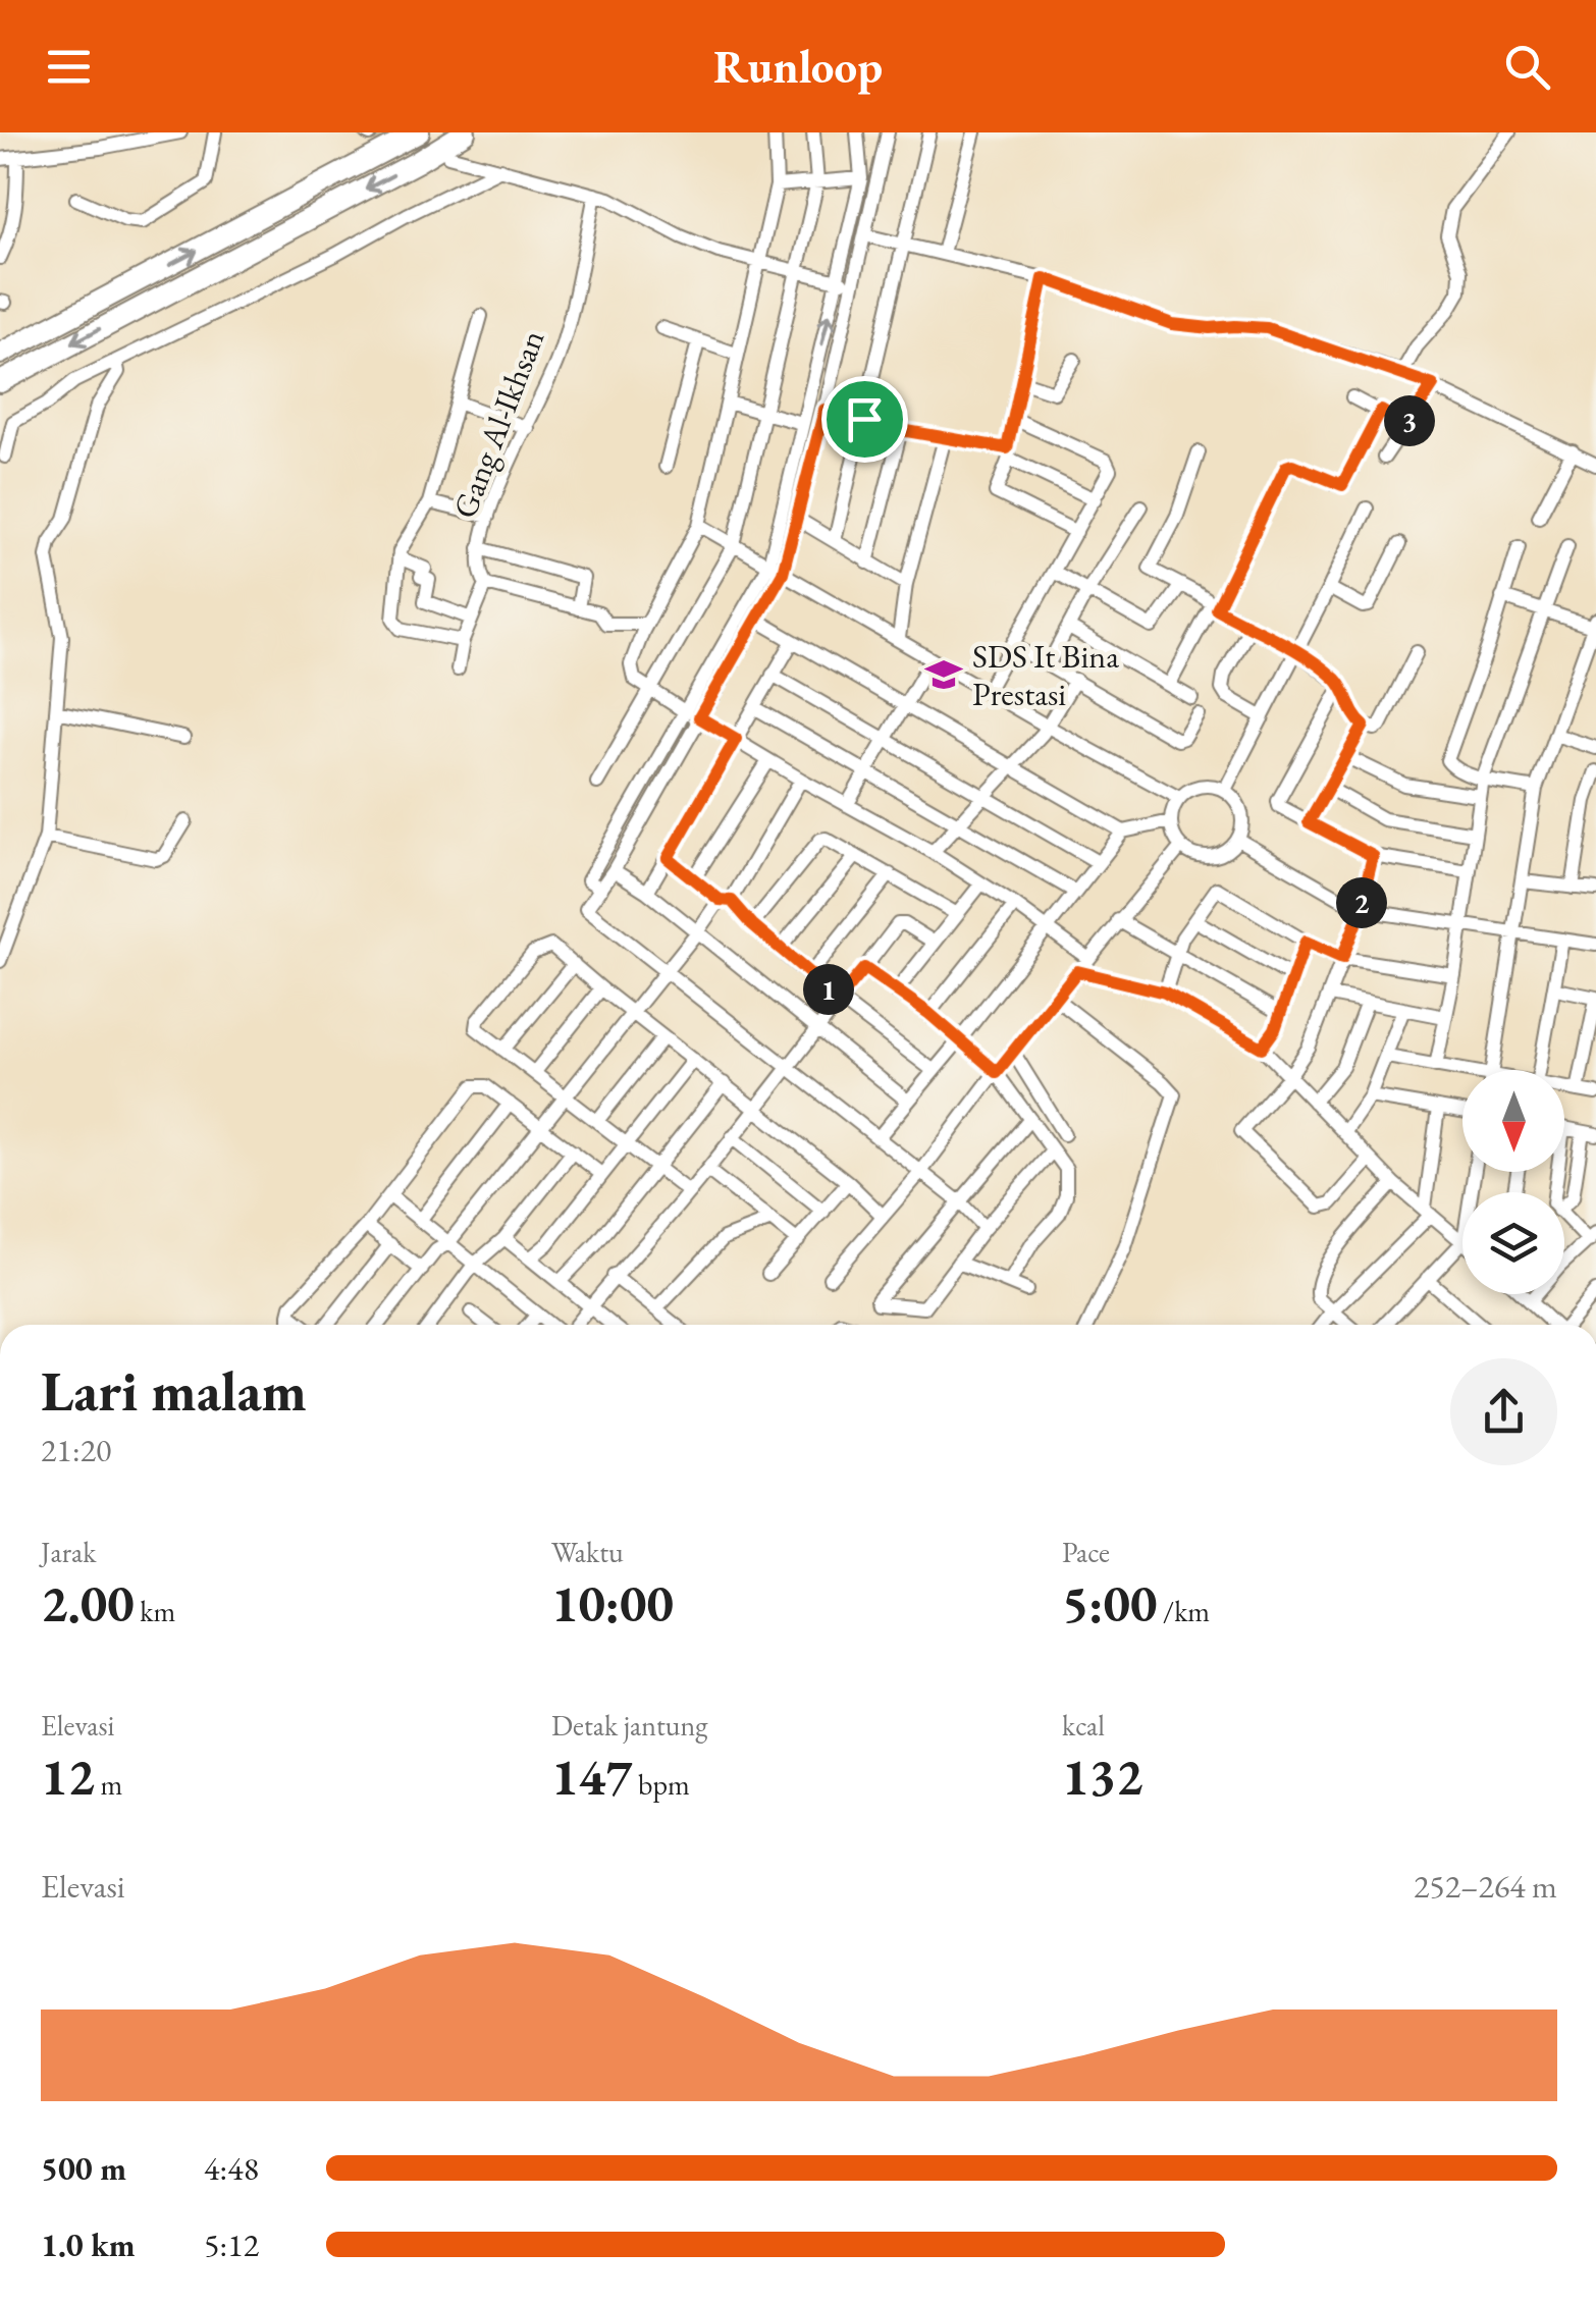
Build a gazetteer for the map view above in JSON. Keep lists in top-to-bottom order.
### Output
{
  "streets": {
    "street": ["Gang Al-Ikhsan"]
  },
  "places": {
    "school or university": ["SDS It Bina Prestasi"]
  },
  "north": "bottom",
  "page": {
    "header": "Runloop",
    "pins": ["3", "2", "1"],
    "heading": ["Lari malam", "21:20"],
    "stats": [
      ["Jarak", "2.00 km"],
      ["Waktu", "10:00"],
      ["Pace", "5:00 /km"],
      ["Elevasi", "12 m"],
      ["Detak jantung", "147 bpm"],
      ["kcal", "132"]
    ],
    "chart": ["Elevasi", "252–264 m"],
    "list": [
      {
        "name": "500 m",
        "note": "4:48"
      },
      {
        "name": "1.0 km",
        "note": "5:12"
      }
    ]
  }
}
